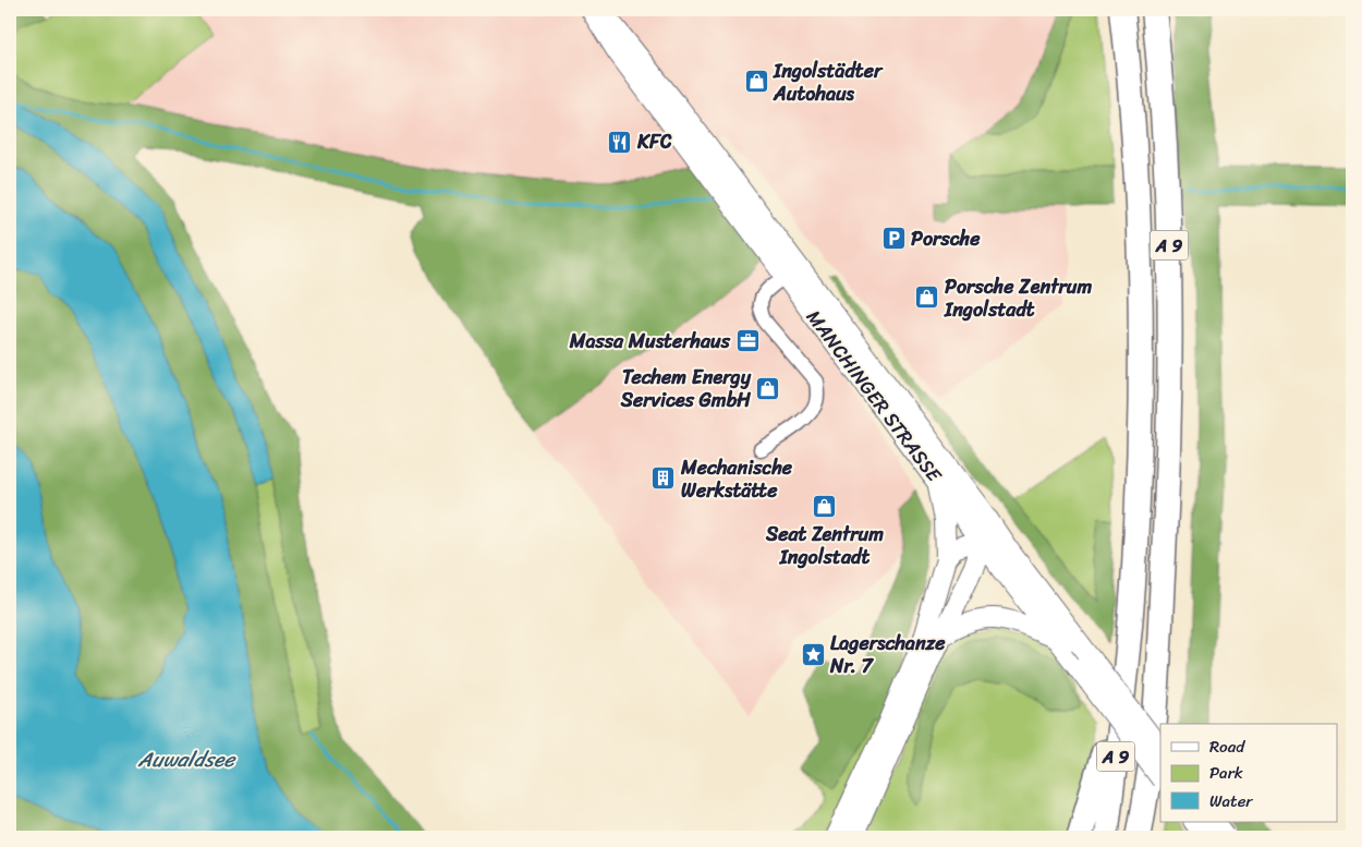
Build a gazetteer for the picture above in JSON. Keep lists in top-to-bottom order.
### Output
{
  "streets": {
    "highway": ["A 9"],
    "main road": ["MANCHINGER STRASSE"]
  },
  "water": ["Auwaldsee"],
  "places": {
    "shop": [
      "Ingolstädter Autohaus",
      "Porsche Zentrum Ingolstadt",
      "Techem Energy Services GmbH",
      "Seat Zentrum Ingolstadt"
    ],
    "restaurant": ["KFC"],
    "parking": ["Porsche"],
    "office": ["Massa Musterhaus"],
    "building": ["Mechanische Werkstätte"],
    "place": ["Lagerschanze Nr. 7"]
  },
  "legend": ["Road", "Park", "Water"]
}
